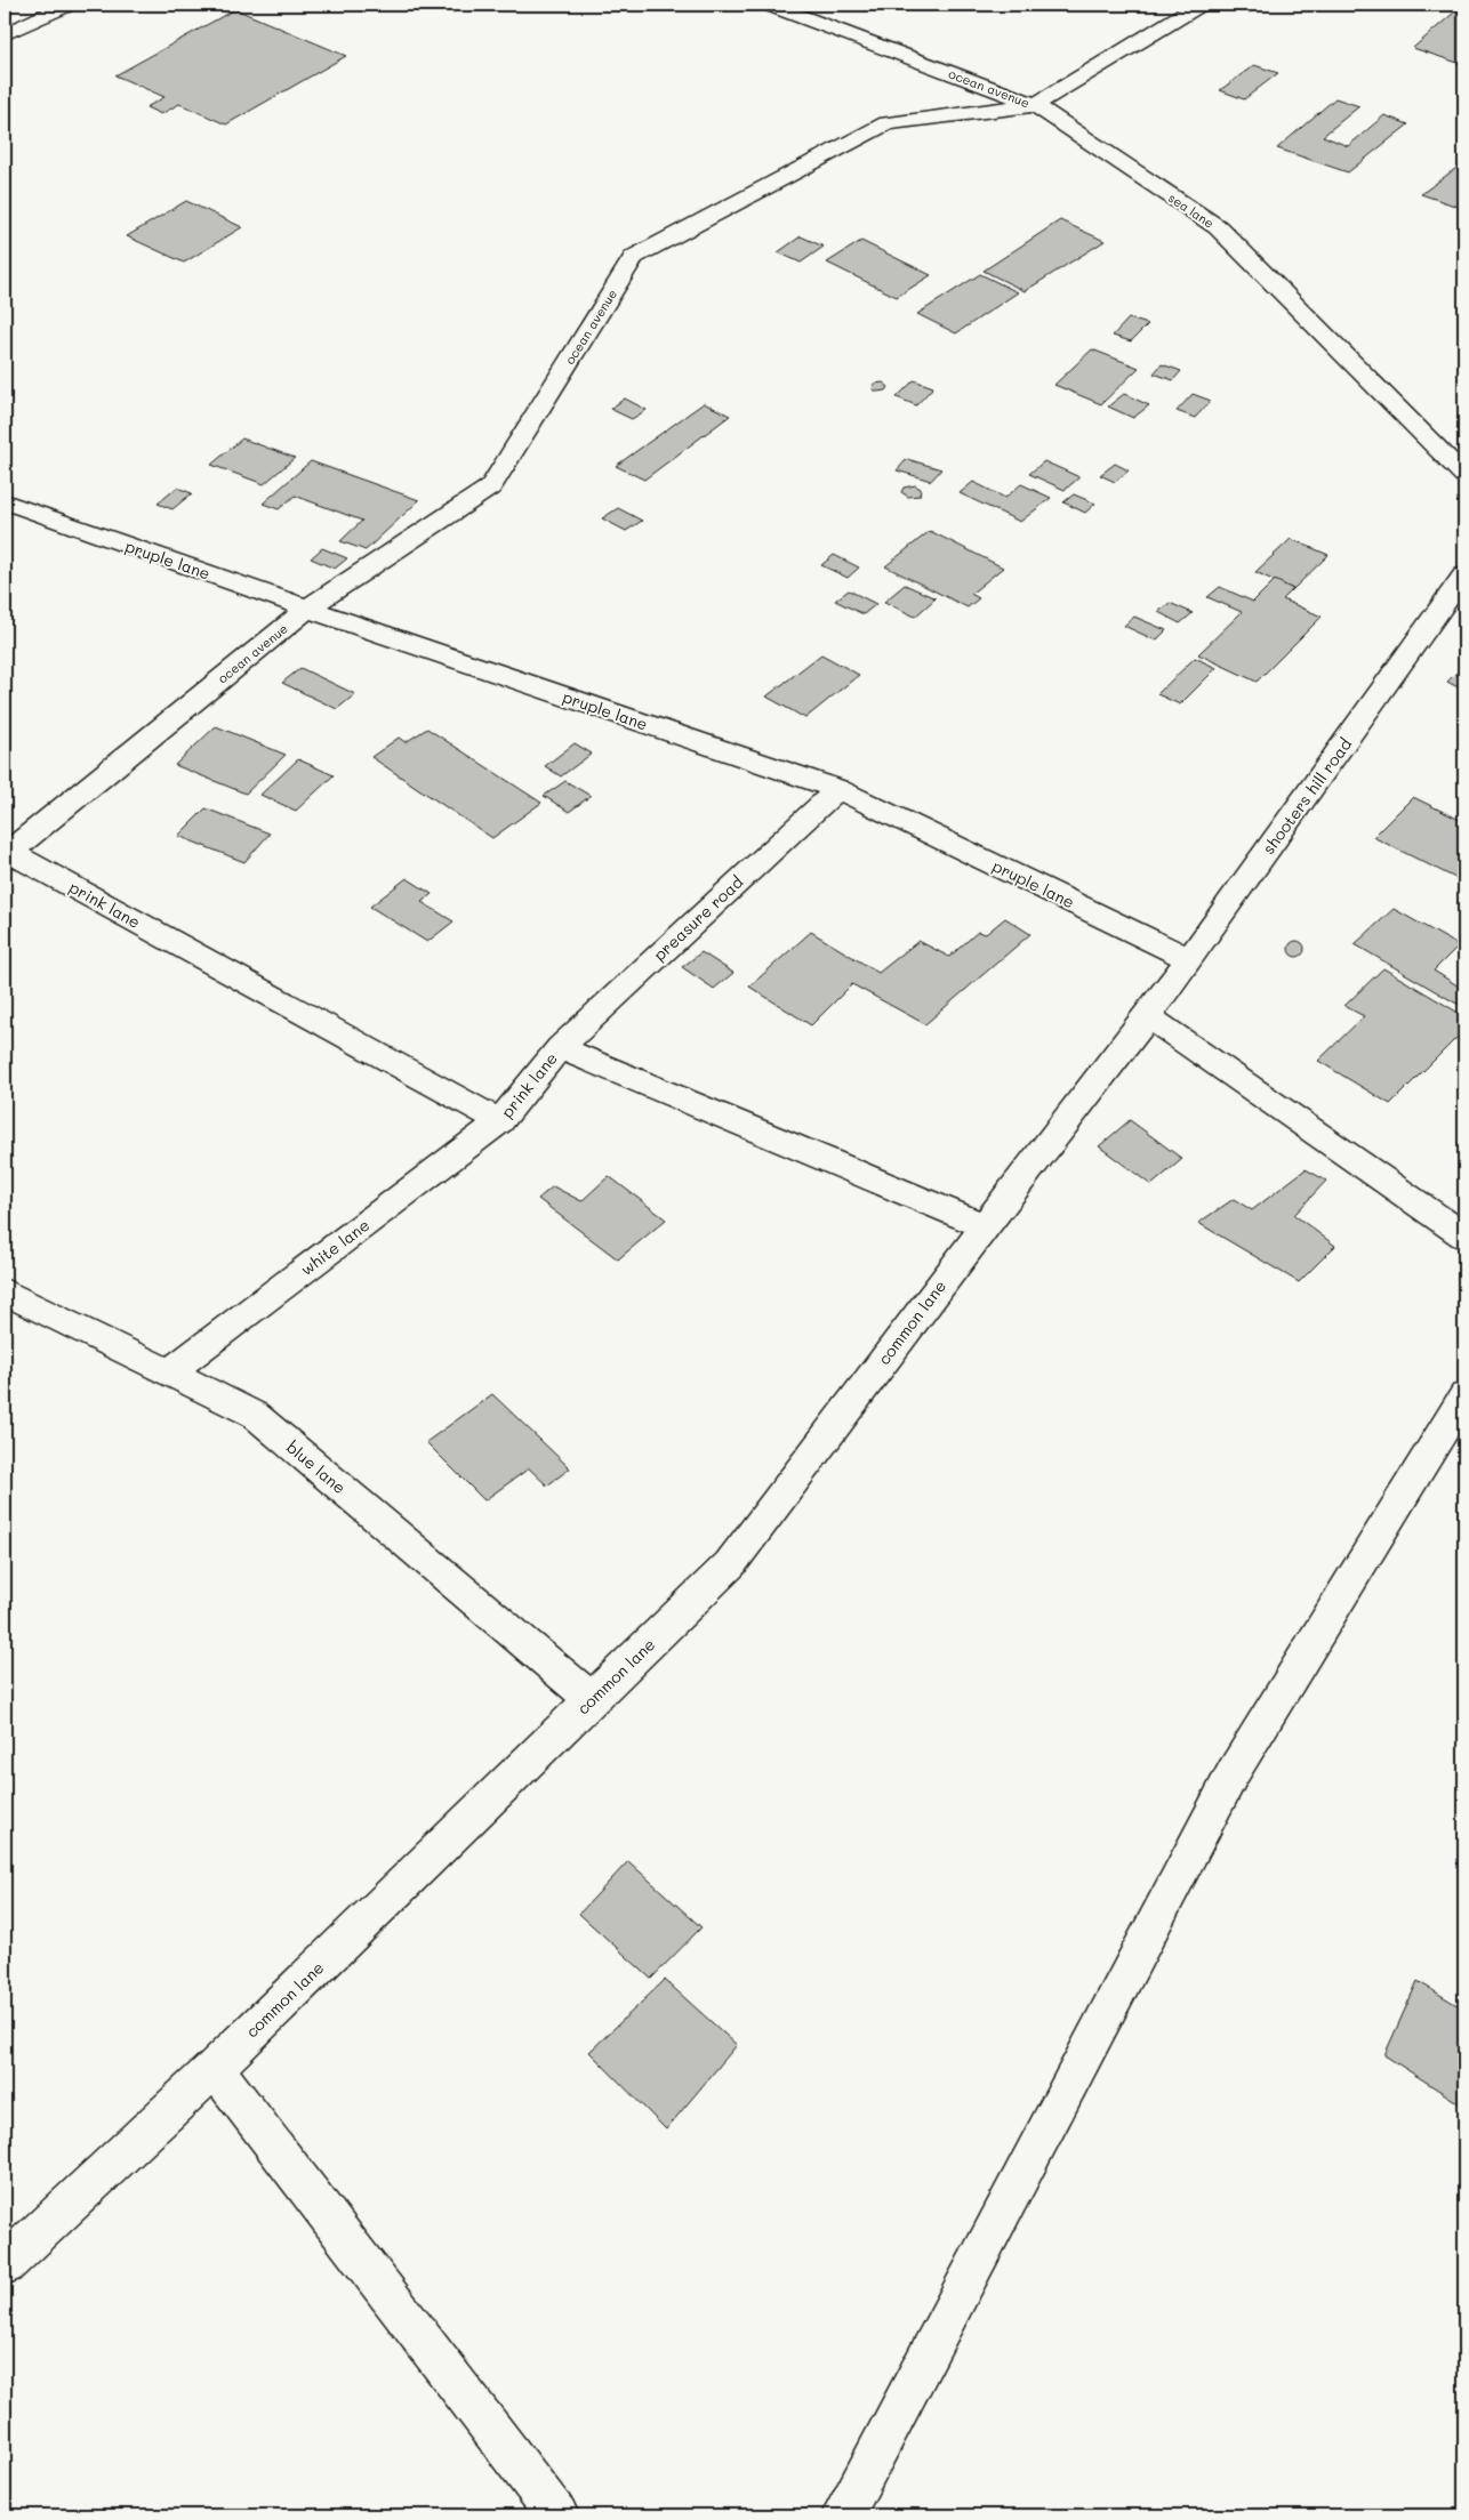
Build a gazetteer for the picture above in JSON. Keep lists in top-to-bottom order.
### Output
{
  "streets": {
    "street": [
      "ocean avenue",
      "sea lane",
      "pruple lane",
      "shooters hill road",
      "prink lane",
      "preasure road",
      "white lane",
      "common lane",
      "blue lane"
    ]
  },
  "crossings": [
    ["ocean avenue", "sea lane"],
    ["ocean avenue", "pruple lane"],
    ["ocean avenue", "prink lane"],
    ["pruple lane", "shooters hill road"],
    ["pruple lane", "preasure road"],
    ["shooters hill road", "common lane"],
    ["prink lane", "preasure road"],
    ["prink lane", "white lane"],
    ["prink lane", "common lane"],
    ["white lane", "blue lane"],
    ["common lane", "blue lane"]
  ]
}
